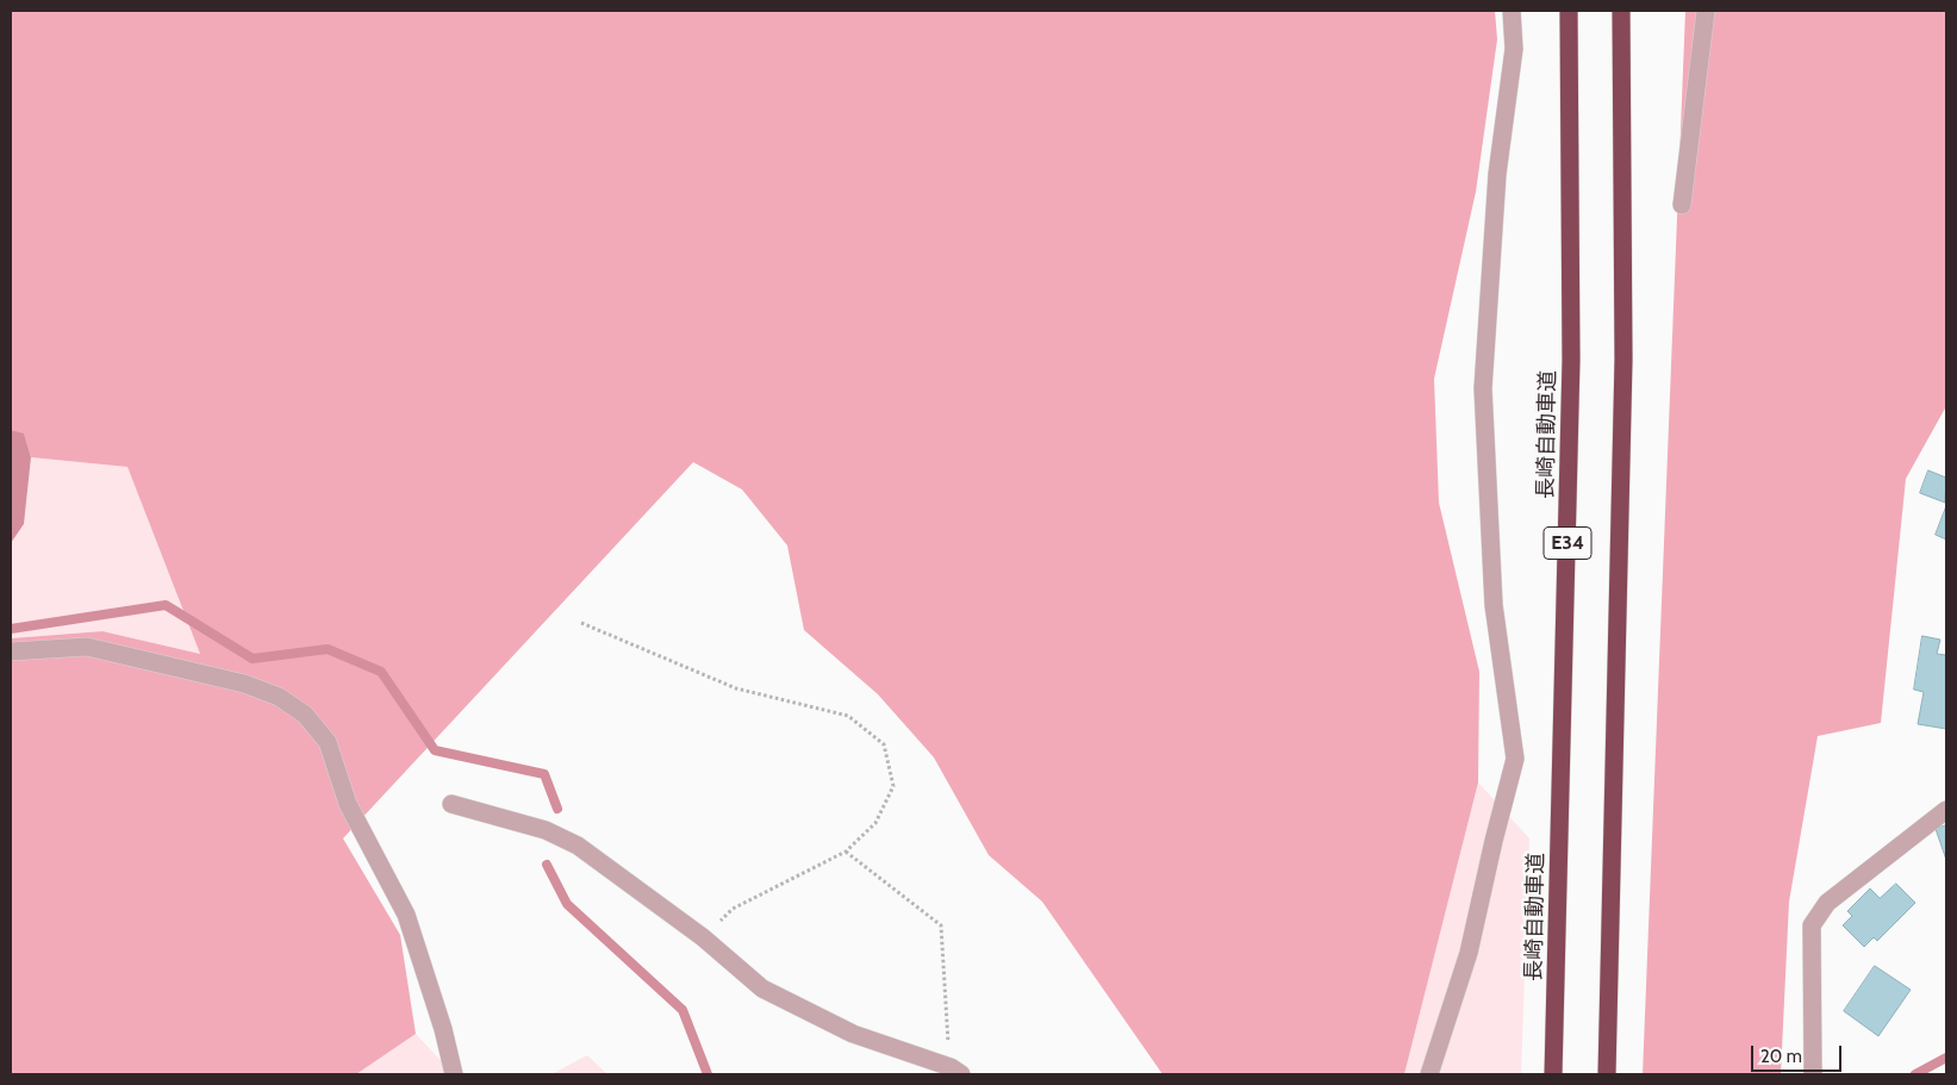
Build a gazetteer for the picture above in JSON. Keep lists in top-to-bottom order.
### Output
{
  "streets": {
    "highway": ["長崎自動車道", "E34"]
  },
  "scale_bar": "20 m"
}
